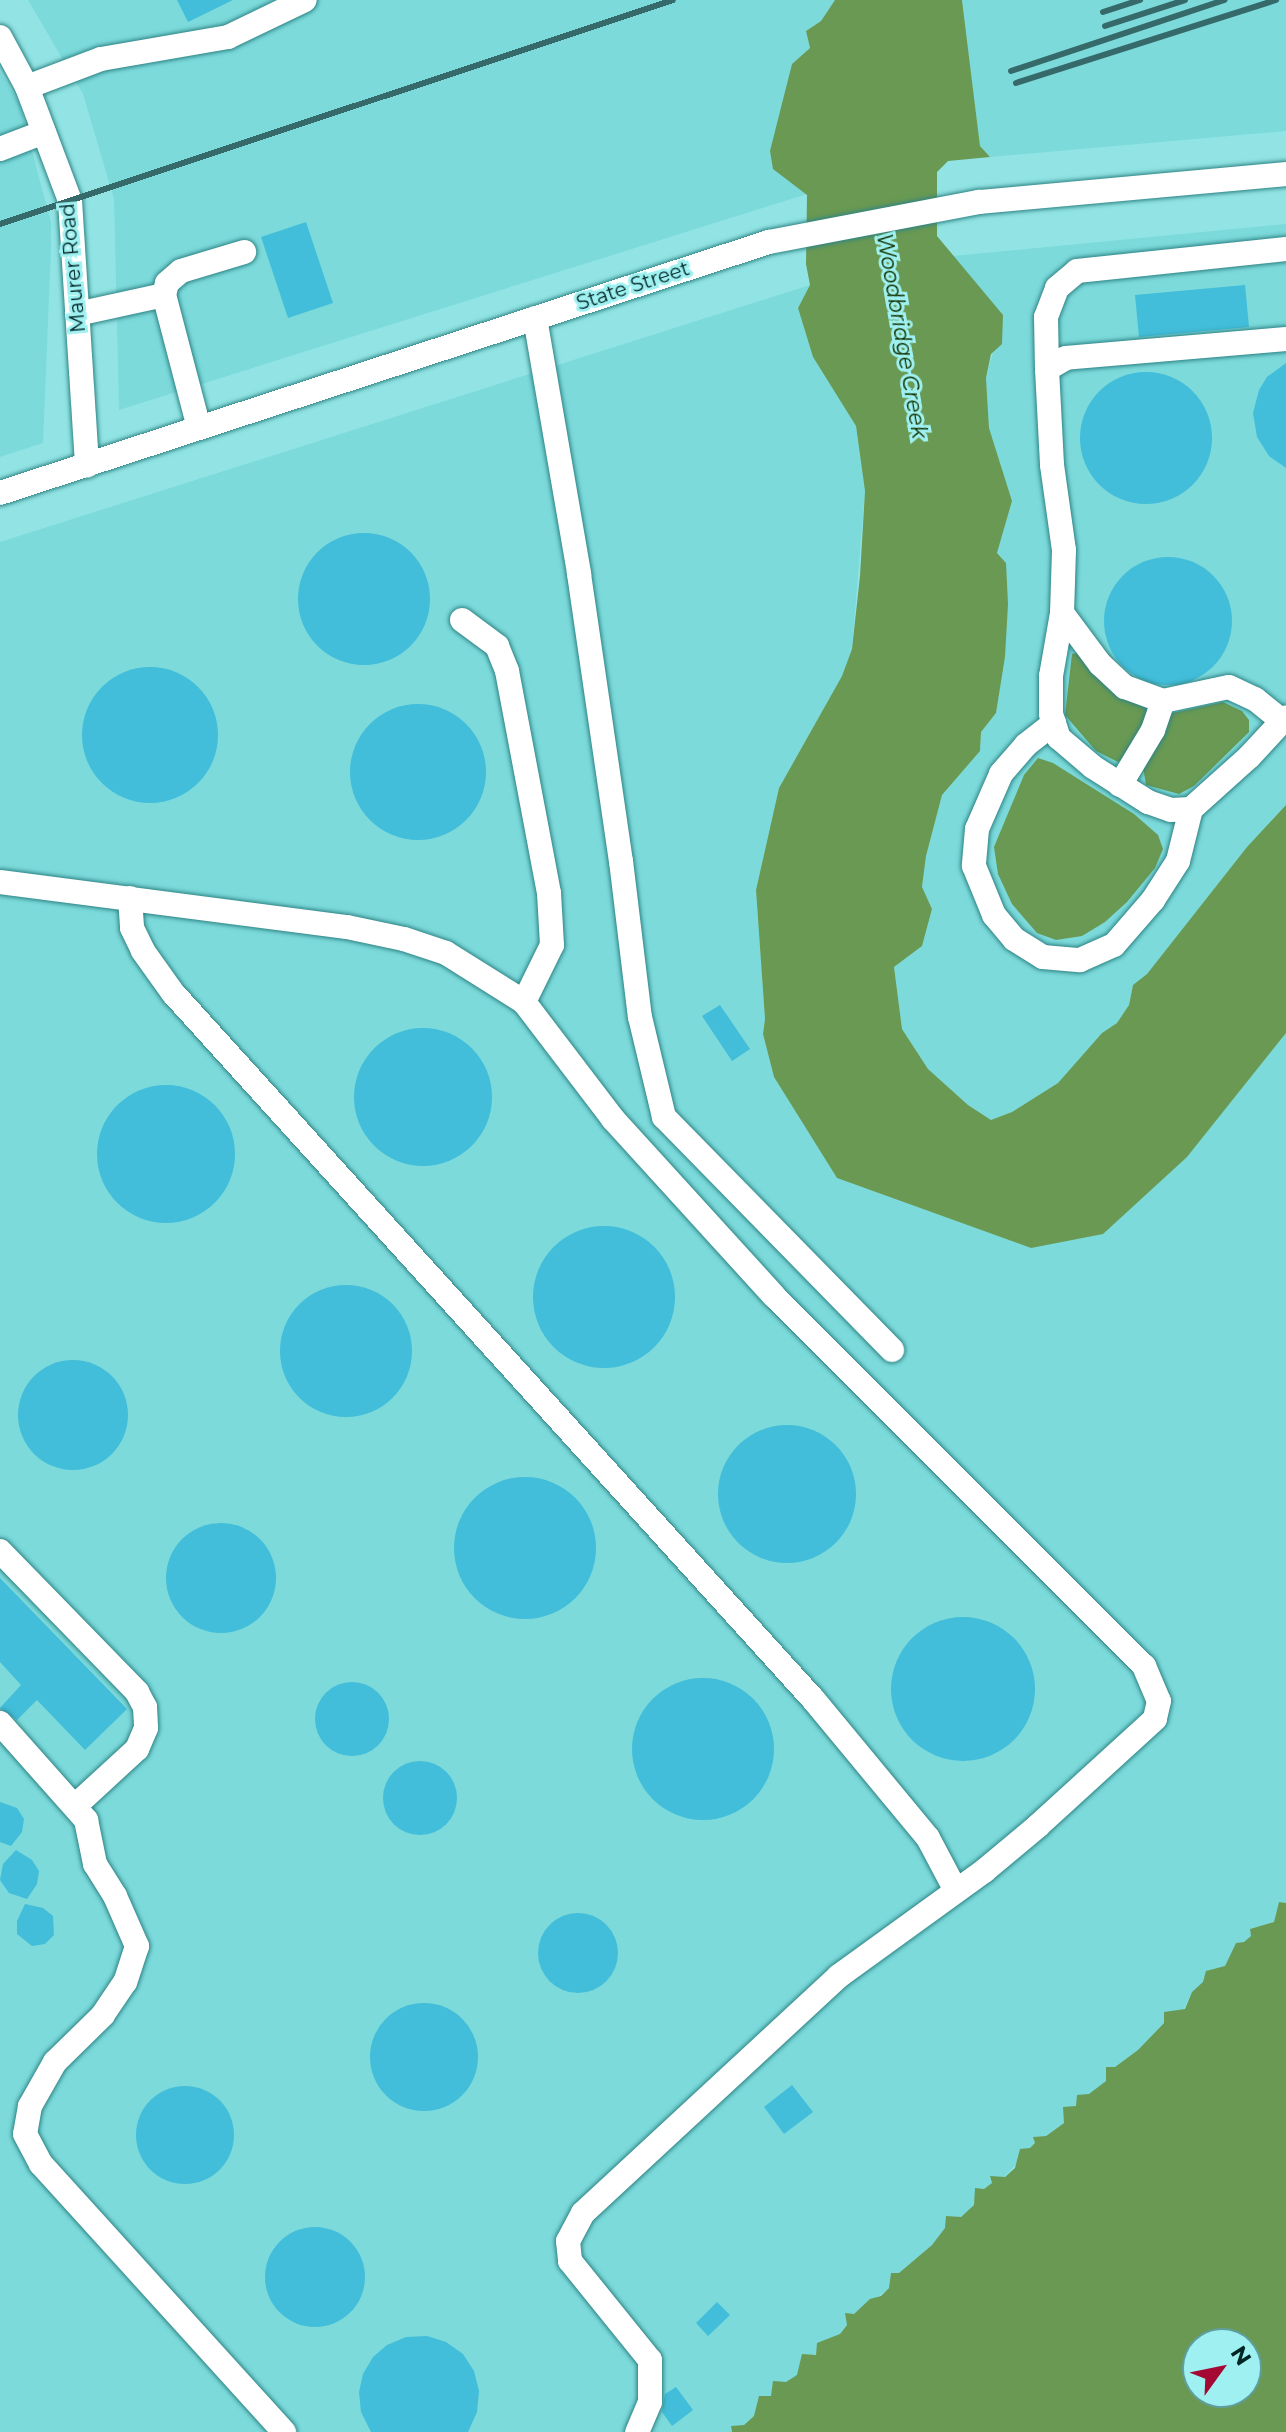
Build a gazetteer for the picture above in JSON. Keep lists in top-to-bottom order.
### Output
{
  "streets": {
    "street": ["Maurer Road", "State Street"]
  },
  "crossings": [
    ["Maurer Road", "State Street"]
  ],
  "water": ["Woodbridge Creek"],
  "north": "top right"
}
